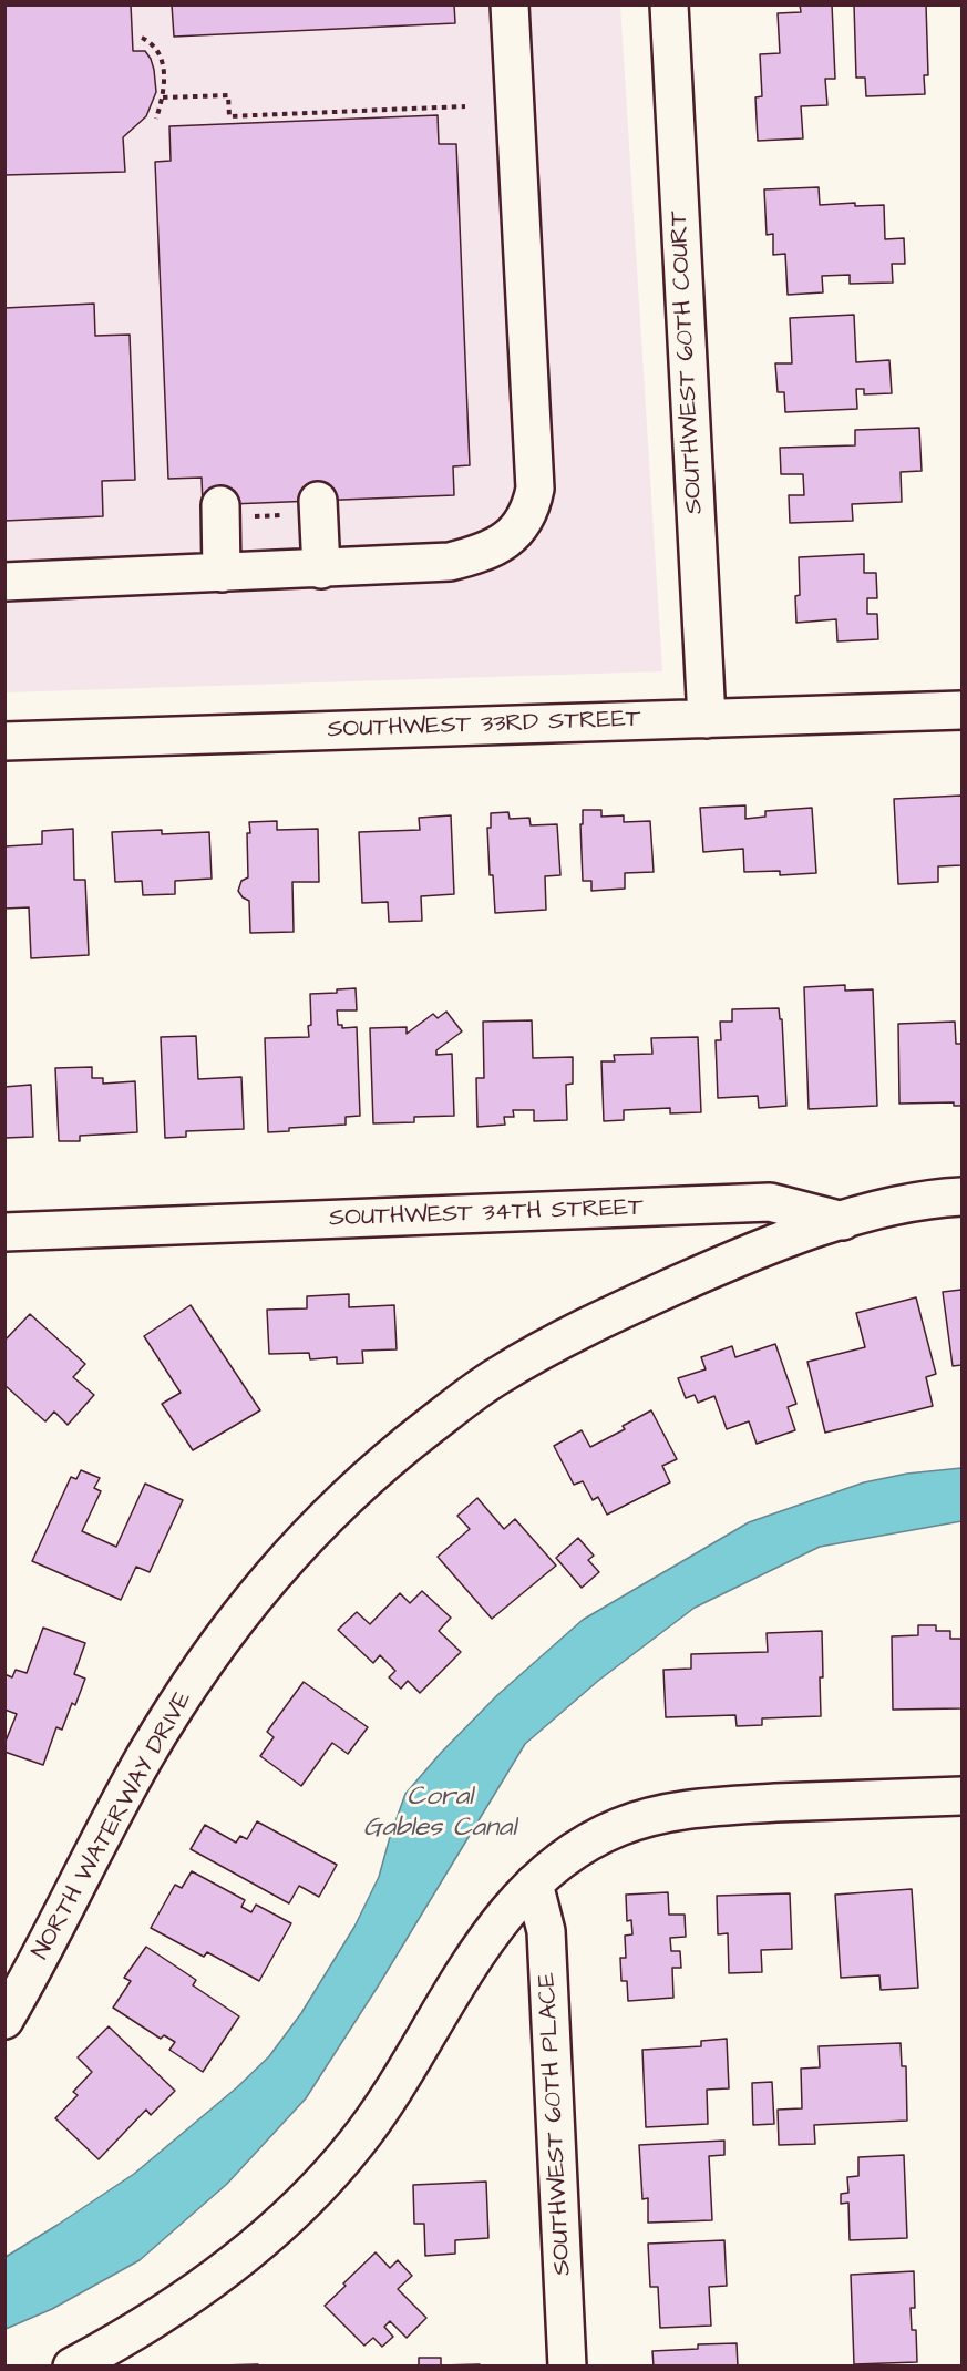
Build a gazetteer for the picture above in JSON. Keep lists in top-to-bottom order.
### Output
{
  "streets": {
    "street": [
      "SOUTHWEST 60TH COURT",
      "SOUTHWEST 33RD STREET",
      "SOUTHWEST 34TH STREET",
      "NORTH WATERWAY DRIVE",
      "SOUTHWEST 60TH PLACE"
    ]
  },
  "crossings": [
    ["SOUTHWEST 60TH COURT", "SOUTHWEST 33RD STREET"],
    ["SOUTHWEST 34TH STREET", "NORTH WATERWAY DRIVE"]
  ],
  "water": ["Coral Gables Canal"]
}
